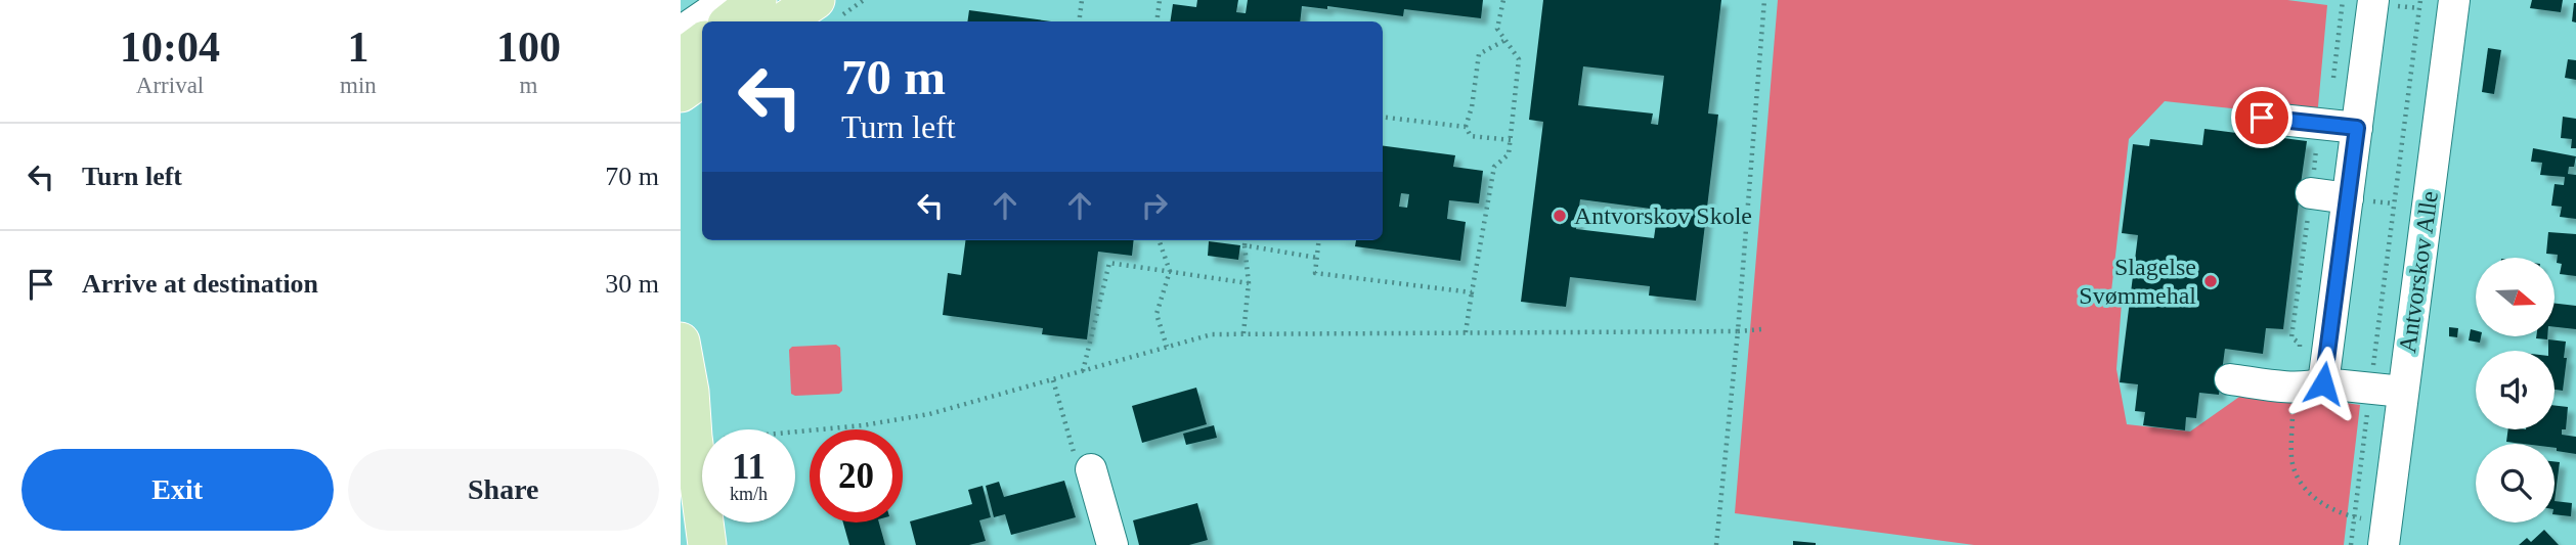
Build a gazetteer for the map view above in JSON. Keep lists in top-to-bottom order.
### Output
{
  "streets": {
    "street": ["Antvorskov Alle"]
  },
  "places": ["Antvorskov Skole", "Slagelse Svømmehal"],
  "north": "right",
  "page": {
    "eta": [
      "10:04",
      "Arrival",
      "1",
      "min",
      "100",
      "m"
    ],
    "turn": ["70 m", "Turn left"],
    "list": [
      {
        "name": "Turn left",
        "value": "70 m"
      },
      {
        "name": "Arrive at destination",
        "value": "30 m"
      }
    ],
    "speed": "11 km/h",
    "limit": "20",
    "buttons": ["Exit", "Share"]
  }
}
